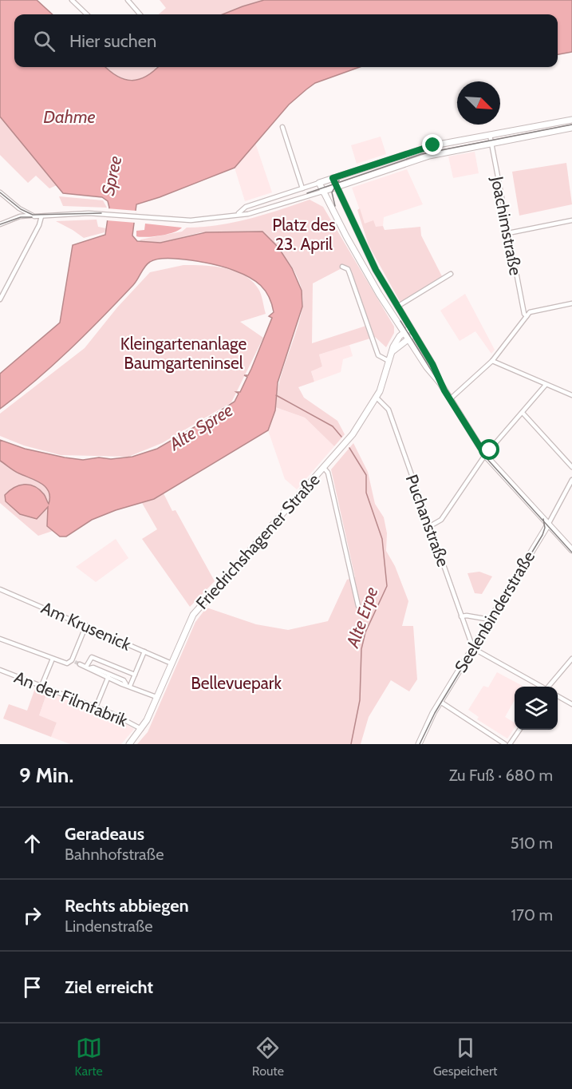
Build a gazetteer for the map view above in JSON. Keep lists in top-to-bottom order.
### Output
{
  "streets": {
    "main road": ["Friedrichshagener Straße", "Seelenbinderstraße"],
    "street": [
      "Joachimstraße",
      "Puchanstraße",
      "Am Krusenick",
      "An der Filmfabrik"
    ]
  },
  "crossings": [
    ["Puchanstraße", "Friedrichshagener Straße"],
    ["Puchanstraße", "Seelenbinderstraße"],
    ["Friedrichshagener Straße", "Am Krusenick"],
    ["Friedrichshagener Straße", "An der Filmfabrik"]
  ],
  "water": [
    "Dahme",
    "Spree",
    "Alte Spree",
    "Alte Erpe"
  ],
  "parks": ["Platz des 23. April", "Kleingartenanlage Baumgarteninsel", "Bellevuepark"],
  "north": "bottom right",
  "page": {
    "search": "Hier suchen",
    "heading": ["9 Min.", "Zu Fuß · 680 m"],
    "list": [
      ["Geradeaus", "Bahnhofstraße", "510 m"],
      ["Rechts abbiegen", "Lindenstraße", "170 m"],
      "Ziel erreicht"
    ],
    "nav": ["Karte", "Route", "Gespeichert"]
  }
}
